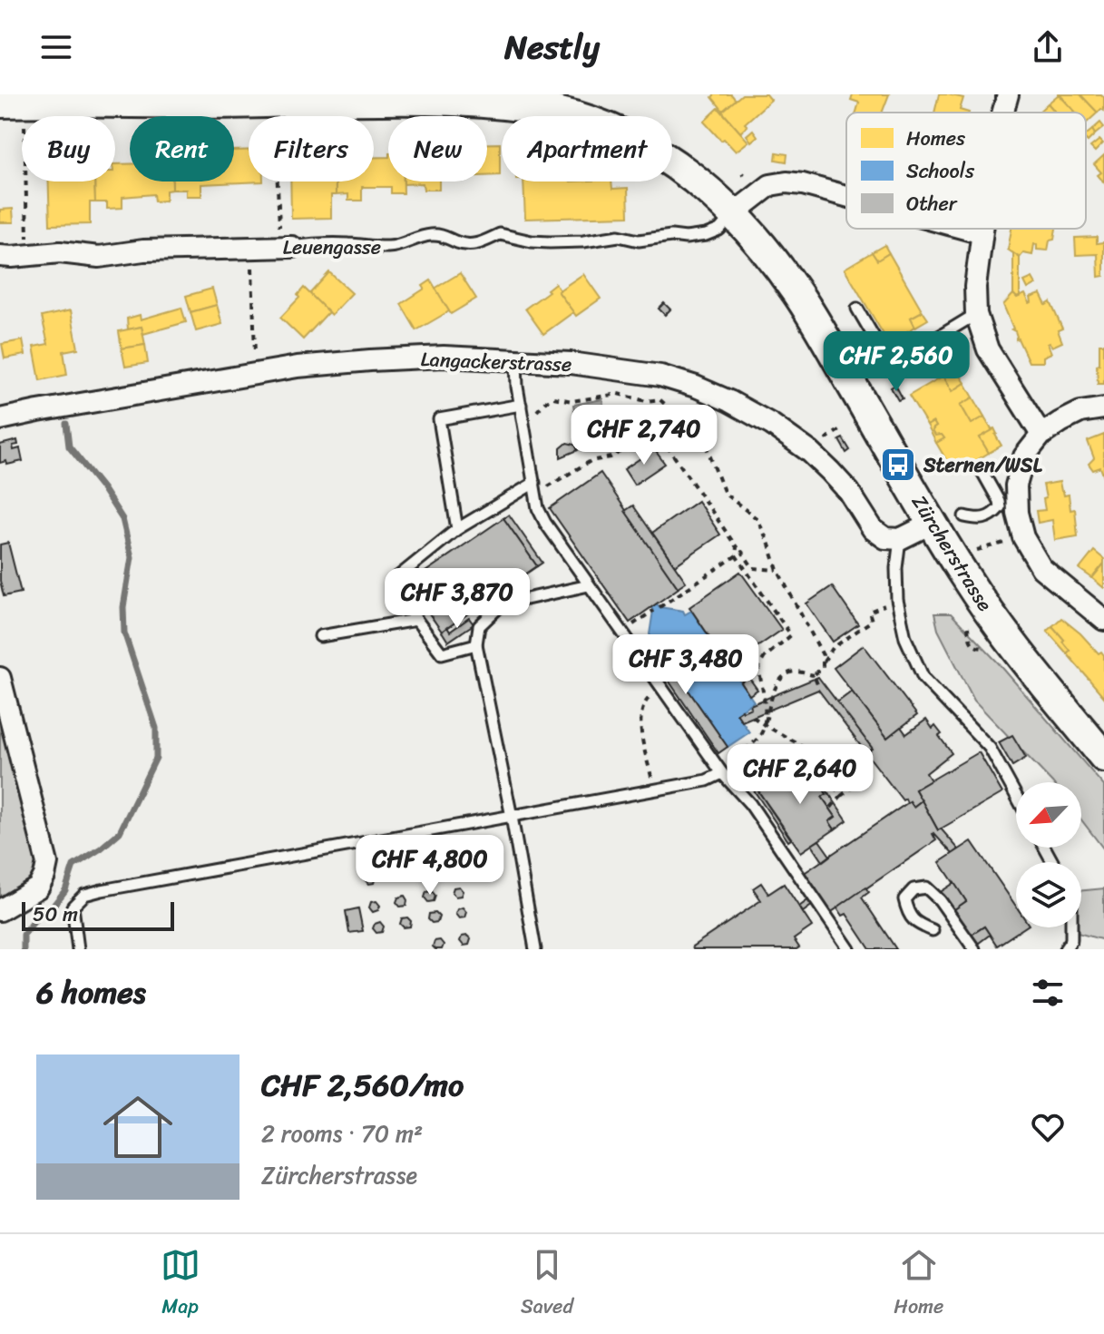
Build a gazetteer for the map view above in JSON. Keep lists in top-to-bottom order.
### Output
{
  "streets": {
    "main road": ["Zürcherstrasse"],
    "street": ["Leuengasse", "Langackerstrasse"]
  },
  "crossings": [
    ["Leuengasse", "Zürcherstrasse"]
  ],
  "places": {
    "bus stop": ["Sternen/WSL"]
  },
  "legend": ["Homes", "Schools", "Other"],
  "scale_bar": "50 m",
  "north": "bottom left",
  "page": {
    "header": "Nestly",
    "chip": [
      "Buy",
      "Rent",
      "Filters",
      "New",
      "Apartment"
    ],
    "price": [
      "CHF 2,560",
      "CHF 2,740",
      "CHF 3,870",
      "CHF 3,480",
      "CHF 2,640",
      "CHF 4,800"
    ],
    "scale": "50 m",
    "heading": "6 homes",
    "list": [
      {
        "name": "CHF 2,560/mo",
        "note": "2 rooms · 70 m² · Zürcherstrasse"
      }
    ],
    "tabs": ["Map", "Saved", "Home"]
  }
}
